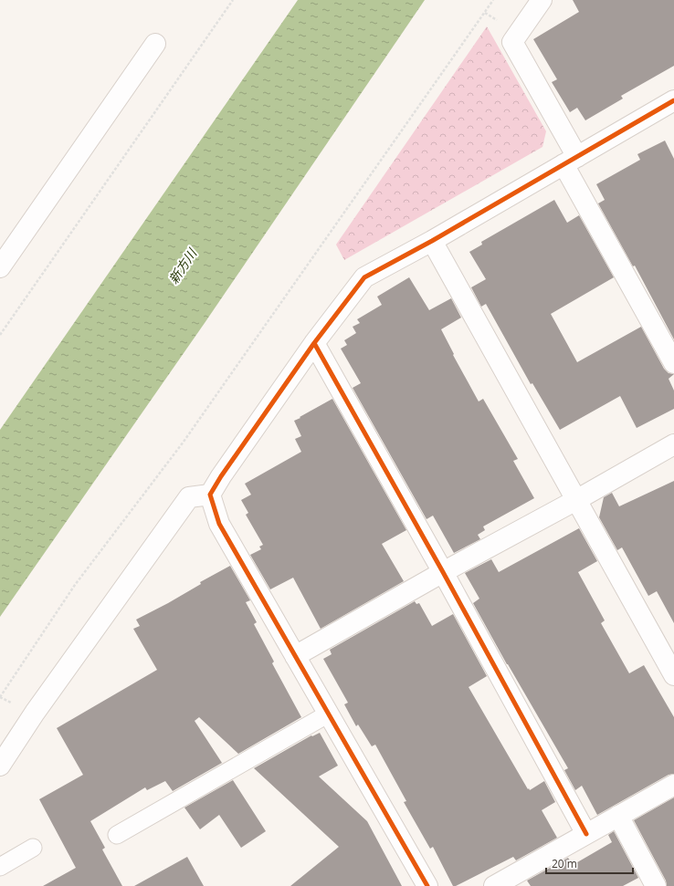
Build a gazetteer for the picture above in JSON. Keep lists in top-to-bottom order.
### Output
{
  "water": ["新方川"],
  "scale_bar": "20 m"
}
